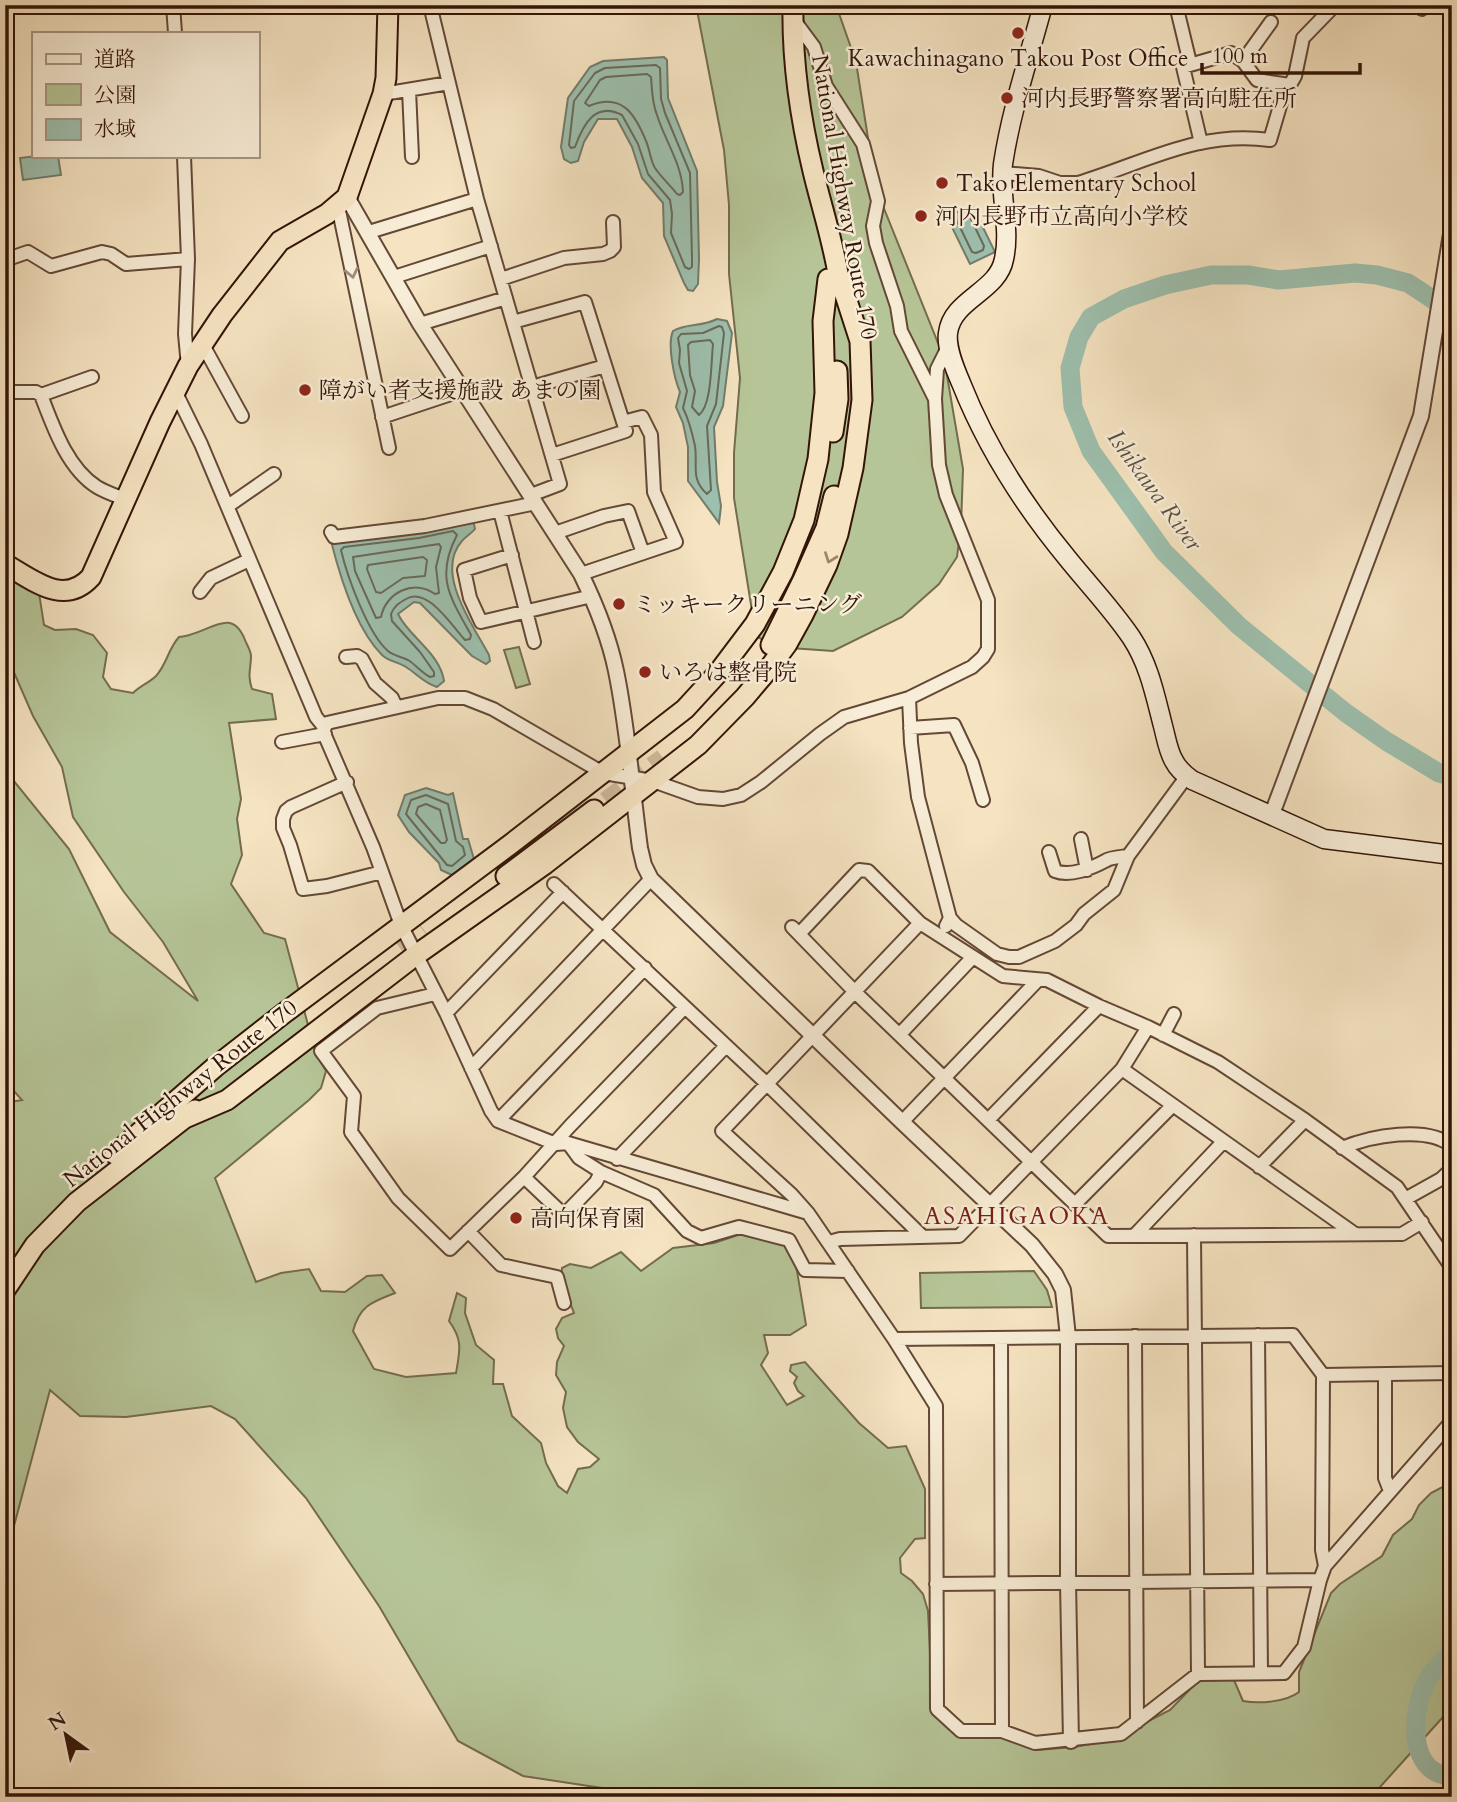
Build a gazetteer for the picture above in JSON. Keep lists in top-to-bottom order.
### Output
{
  "streets": {
    "highway": ["National Highway Route 170"]
  },
  "districts": ["ASAHIGAOKA"],
  "water": ["Ishikawa River"],
  "places": [
    "Kawachinagano Takou Post Office",
    "河内長野警察署高向駐在所",
    "Tako Elementary School",
    "河内長野市立高向小学校",
    "障がい者支援施設 あまの園",
    "ミッキークリーニング",
    "いろは整骨院",
    "高向保育園"
  ],
  "legend": ["道路", "公園", "水域"],
  "scale_bar": "100 m",
  "north": "top left"
}
